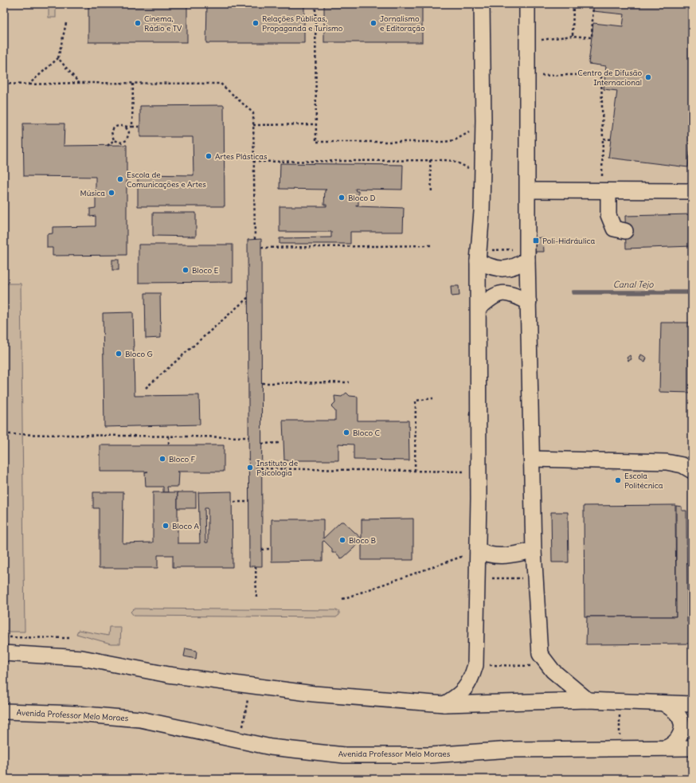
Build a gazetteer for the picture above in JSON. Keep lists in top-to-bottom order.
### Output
{
  "streets": {
    "street": ["Avenida Professor Melo Moraes"]
  },
  "water": ["Canal Tejo"],
  "places": {
    "other": [
      "Cinema, Rádio e TV",
      "Relações Públicas, Propaganda e Turismo",
      "Jornalismo e Editoração",
      "Centro de Difusão Internacional",
      "Artes Plásticas",
      "Escola de Comunicações e Artes",
      "Música",
      "Bloco D",
      "Bloco E",
      "Bloco G",
      "Bloco C",
      "Bloco F",
      "Instituto de Psicologia",
      "Escola Politécnica",
      "Bloco A",
      "Bloco B"
    ],
    "transit": ["Poli-Hidráulica"]
  }
}
